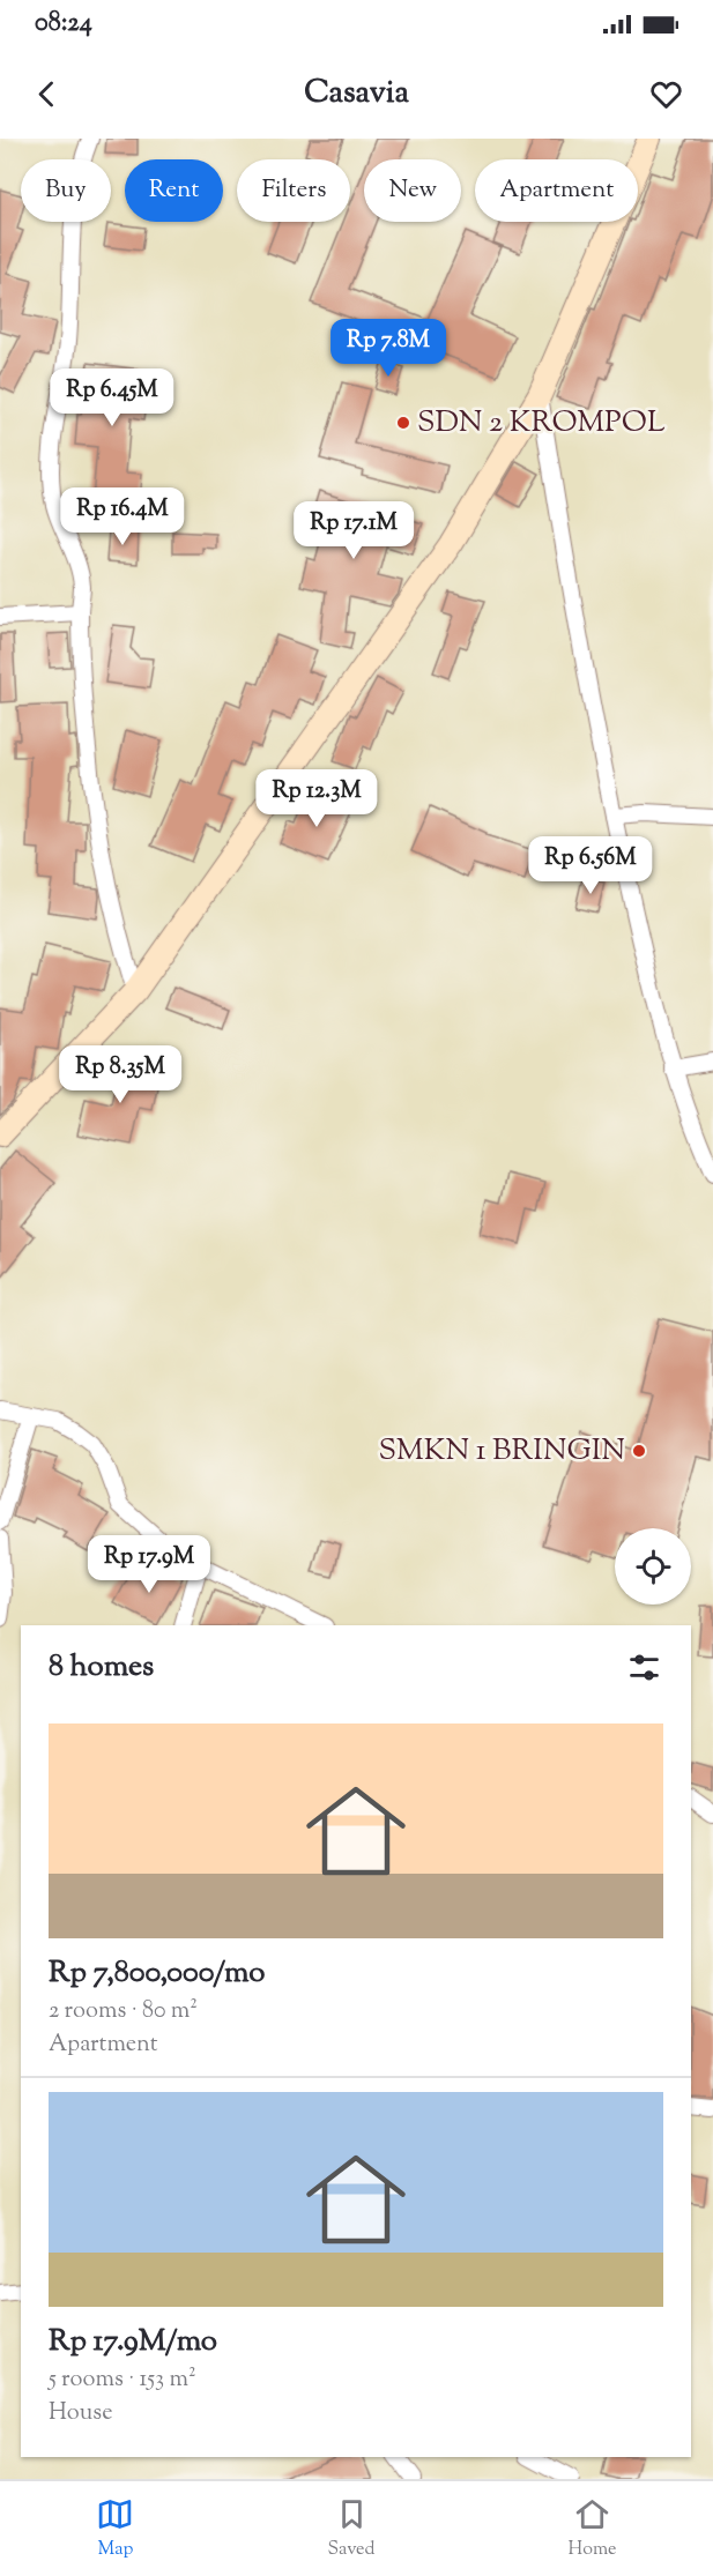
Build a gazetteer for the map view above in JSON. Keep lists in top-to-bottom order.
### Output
{
  "places": ["SDN 2 KROMPOL", "SMKN 1 BRINGIN"],
  "page": {
    "status": "08:24",
    "header": "Casavia",
    "chip": [
      "Buy",
      "Rent",
      "Filters",
      "New",
      "Apartment"
    ],
    "price": [
      "Rp 7.8M",
      "Rp 6.45M",
      "Rp 16.4M",
      "Rp 17.1M",
      "Rp 12.3M",
      "Rp 6.56M",
      "Rp 8.35M",
      "Rp 17.9M"
    ],
    "heading": "8 homes",
    "list": [
      {
        "name": "Rp 7,800,000/mo",
        "note": "2 rooms · 80 m² · Apartment"
      },
      {
        "name": "Rp 17.9M/mo",
        "note": "5 rooms · 153 m² · House"
      }
    ],
    "tabs": ["Map", "Saved", "Home"]
  }
}
